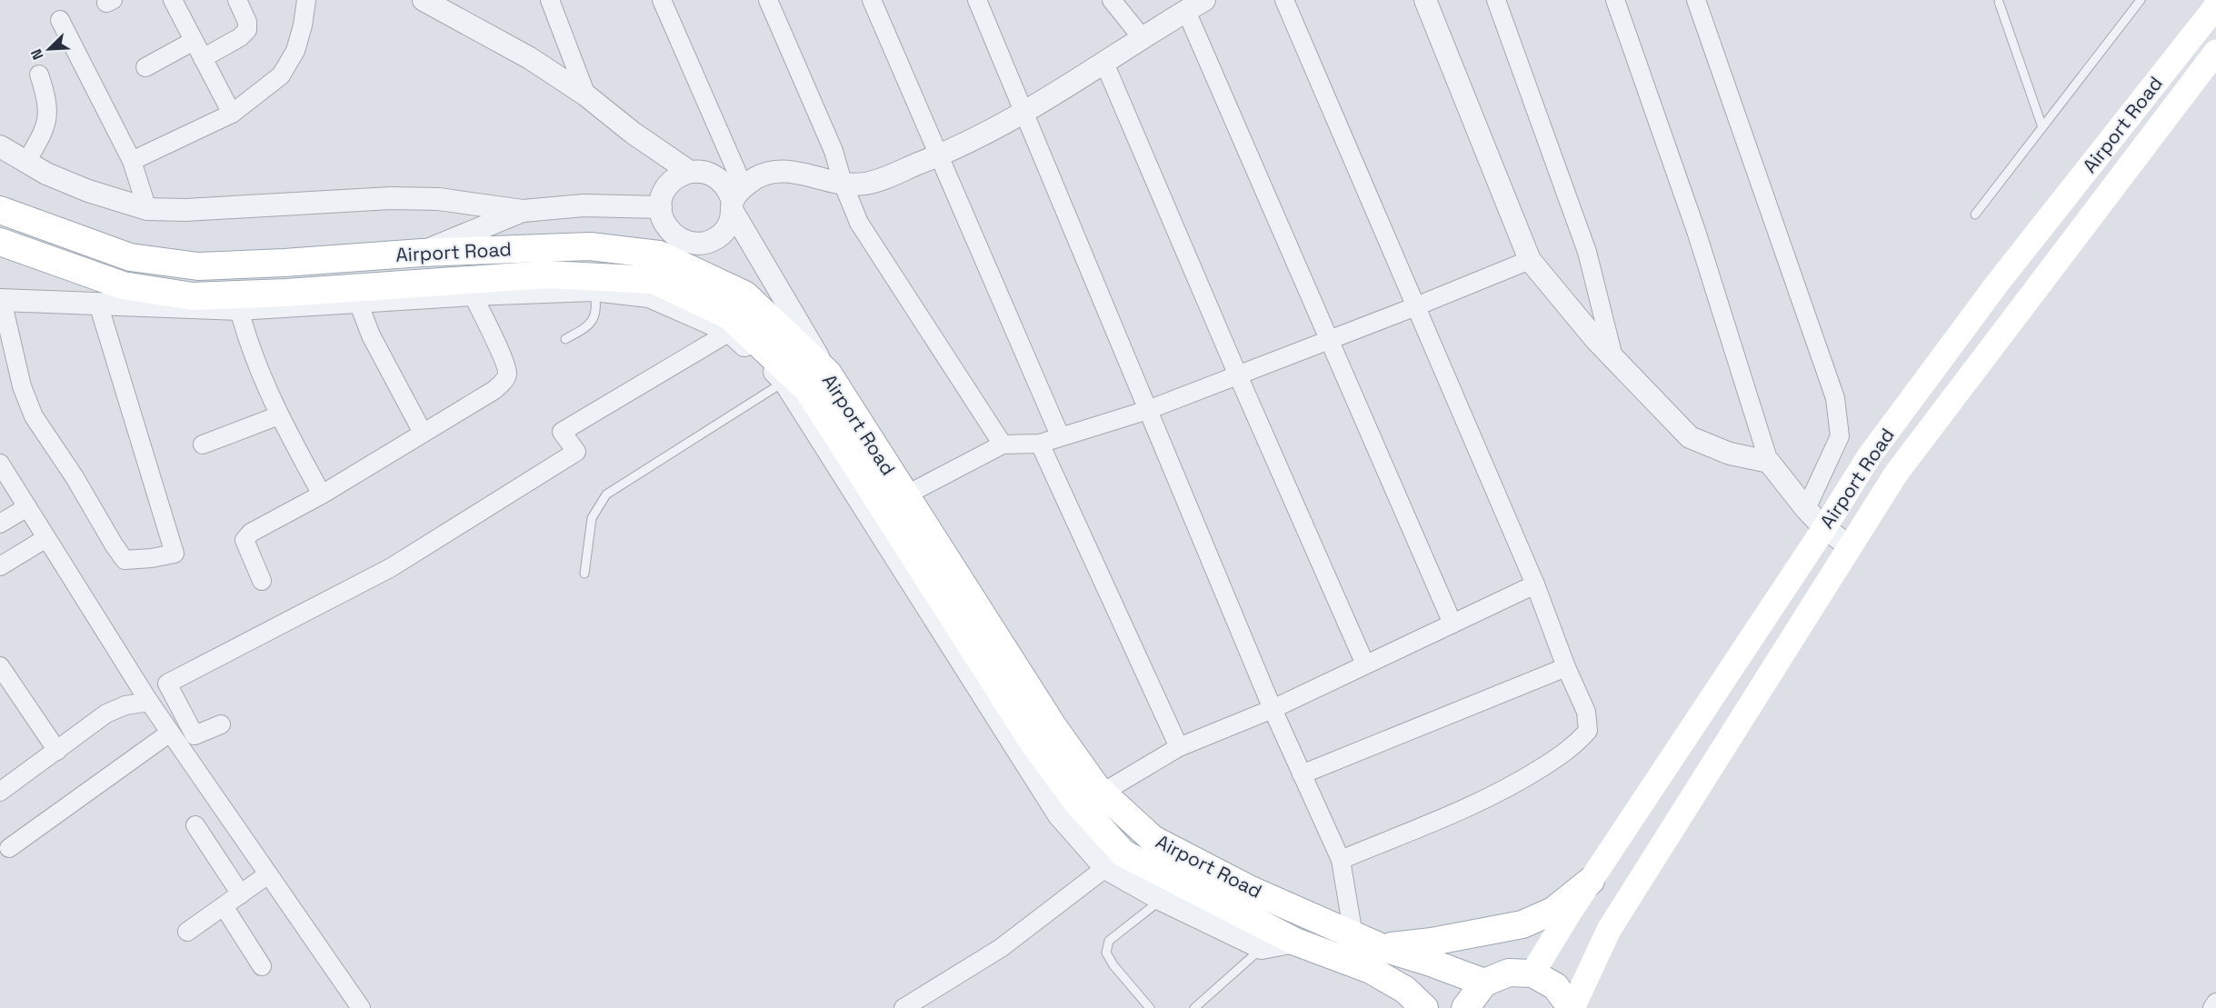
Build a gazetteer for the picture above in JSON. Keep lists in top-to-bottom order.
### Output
{
  "streets": {
    "main road": ["Airport Road"]
  },
  "north": "bottom left"
}
